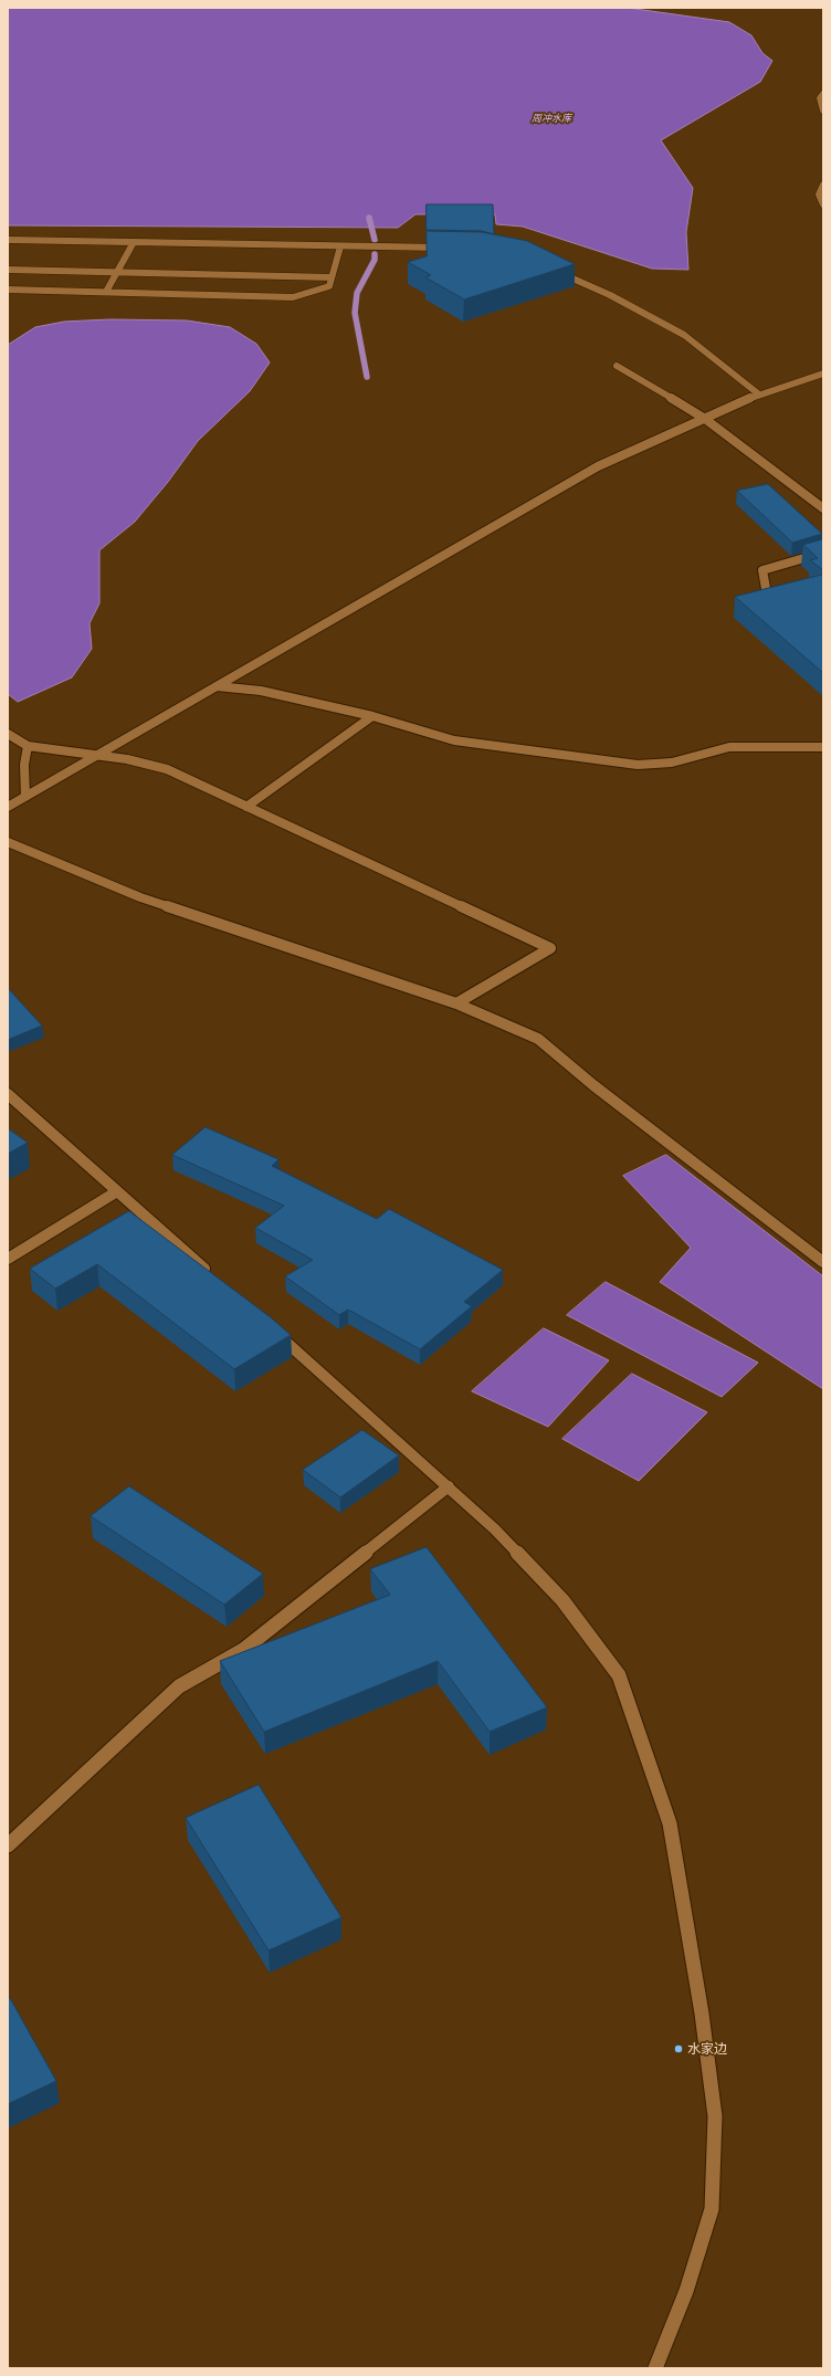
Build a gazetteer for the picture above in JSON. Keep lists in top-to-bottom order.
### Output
{
  "water": ["周冲水库"],
  "places": ["水家边"]
}
